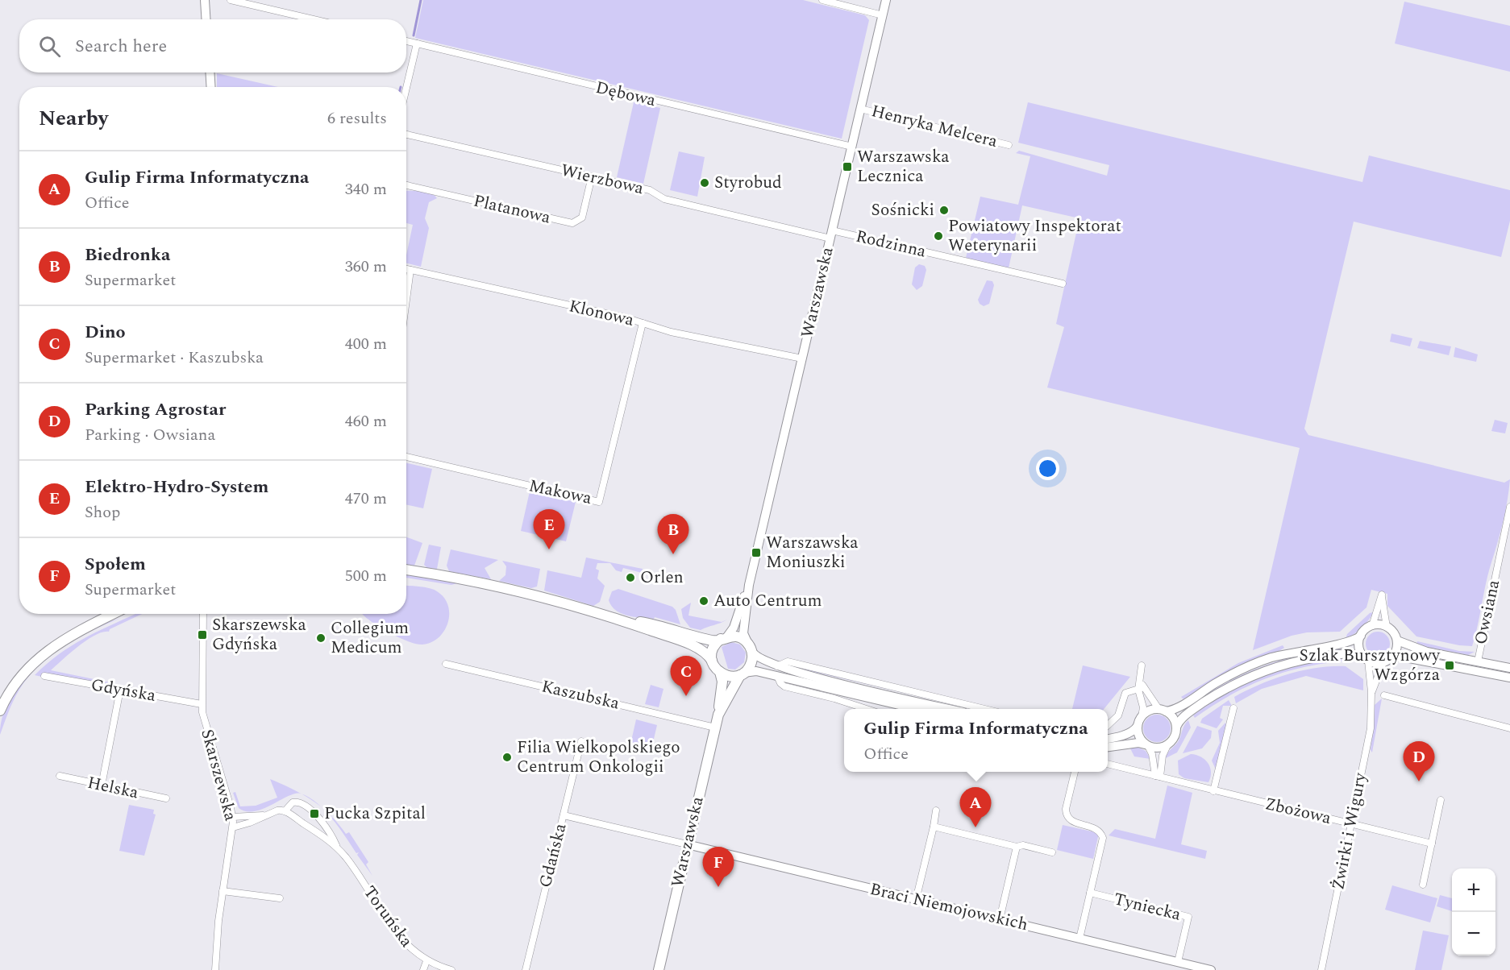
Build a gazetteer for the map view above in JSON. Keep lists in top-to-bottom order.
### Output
{
  "streets": {
    "main road": ["Warszawska", "Braci Niemojowskich"],
    "street": [
      "Dębowa",
      "Henryka Melcera",
      "Wierzbowa",
      "Platanowa",
      "Rodzinna",
      "Klonowa",
      "Makowa",
      "Owsiana",
      "Gdyńska",
      "Kaszubska",
      "Skarszewska",
      "Helska",
      "Zbożowa",
      "Żwirki i Wigury",
      "Gdańska",
      "Tyniecka",
      "Toruńska"
    ]
  },
  "crossings": [
    ["Dębowa", "Warszawska"],
    ["Henryka Melcera", "Warszawska"],
    ["Wierzbowa", "Platanowa"],
    ["Wierzbowa", "Rodzinna"],
    ["Wierzbowa", "Warszawska"],
    ["Rodzinna", "Warszawska"],
    ["Warszawska", "Klonowa"],
    ["Warszawska", "Kaszubska"],
    ["Warszawska", "Braci Niemojowskich"],
    ["Klonowa", "Makowa"],
    ["Gdyńska", "Skarszewska"],
    ["Zbożowa", "Żwirki i Wigury"],
    ["Braci Niemojowskich", "Tyniecka"]
  ],
  "places": {
    "transit": [
      "Warszawska Lecznica",
      "Warszawska Moniuszki",
      "Skarszewska Gdyńska",
      "Szlak Bursztynowy Wzgórza",
      "Pucka Szpital"
    ],
    "other": [
      "Styrobud",
      "Sośnicki",
      "Powiatowy Inspektorat Weterynarii",
      "Orlen",
      "Auto Centrum",
      "Collegium Medicum",
      "Filia Wielkopolskiego Centrum Onkologii"
    ]
  },
  "page": {
    "search": "Search here",
    "heading": ["Nearby", "6 results"],
    "list": [
      {
        "mark": "A",
        "name": "Gulip Firma Informatyczna",
        "note": "Office",
        "value": "340 m"
      },
      {
        "mark": "B",
        "name": "Biedronka",
        "note": "Supermarket",
        "value": "360 m"
      },
      {
        "mark": "C",
        "name": "Dino",
        "note": "Supermarket · Kaszubska",
        "value": "400 m"
      },
      {
        "mark": "D",
        "name": "Parking Agrostar",
        "note": "Parking · Owsiana",
        "value": "460 m"
      },
      {
        "mark": "E",
        "name": "Elektro-Hydro-System",
        "note": "Shop",
        "value": "470 m"
      },
      {
        "mark": "F",
        "name": "Społem",
        "note": "Supermarket",
        "value": "500 m"
      }
    ],
    "pins": [
      "E",
      "B",
      "C",
      "D",
      "A",
      "F"
    ],
    "popup": ["Gulip Firma Informatyczna", "Office"],
    "map_buttons": ["+", "−"]
  }
}
